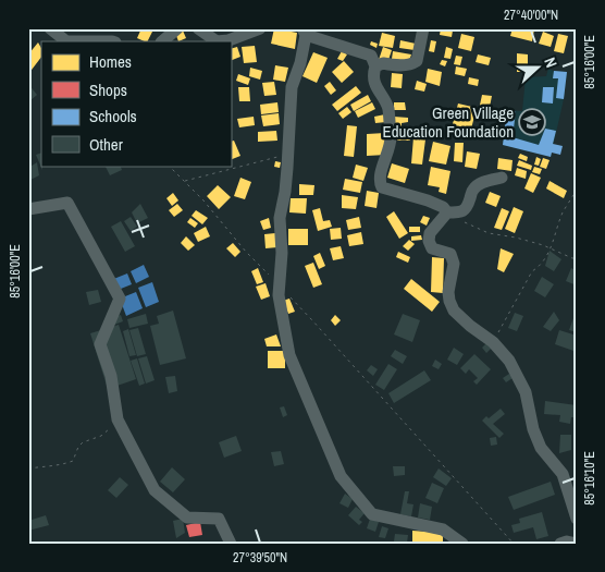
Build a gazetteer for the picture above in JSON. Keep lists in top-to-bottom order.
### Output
{
  "places": {
    "school or university": ["Green Village Education Foundation"]
  },
  "legend": [
    "Homes",
    "Shops",
    "Schools",
    "Other"
  ],
  "north": "right",
  "coordinates": [
    "27°40'00\"N",
    "85°16'00\"E",
    "85°16'10\"E",
    "27°39'50\"N"
  ]
}
